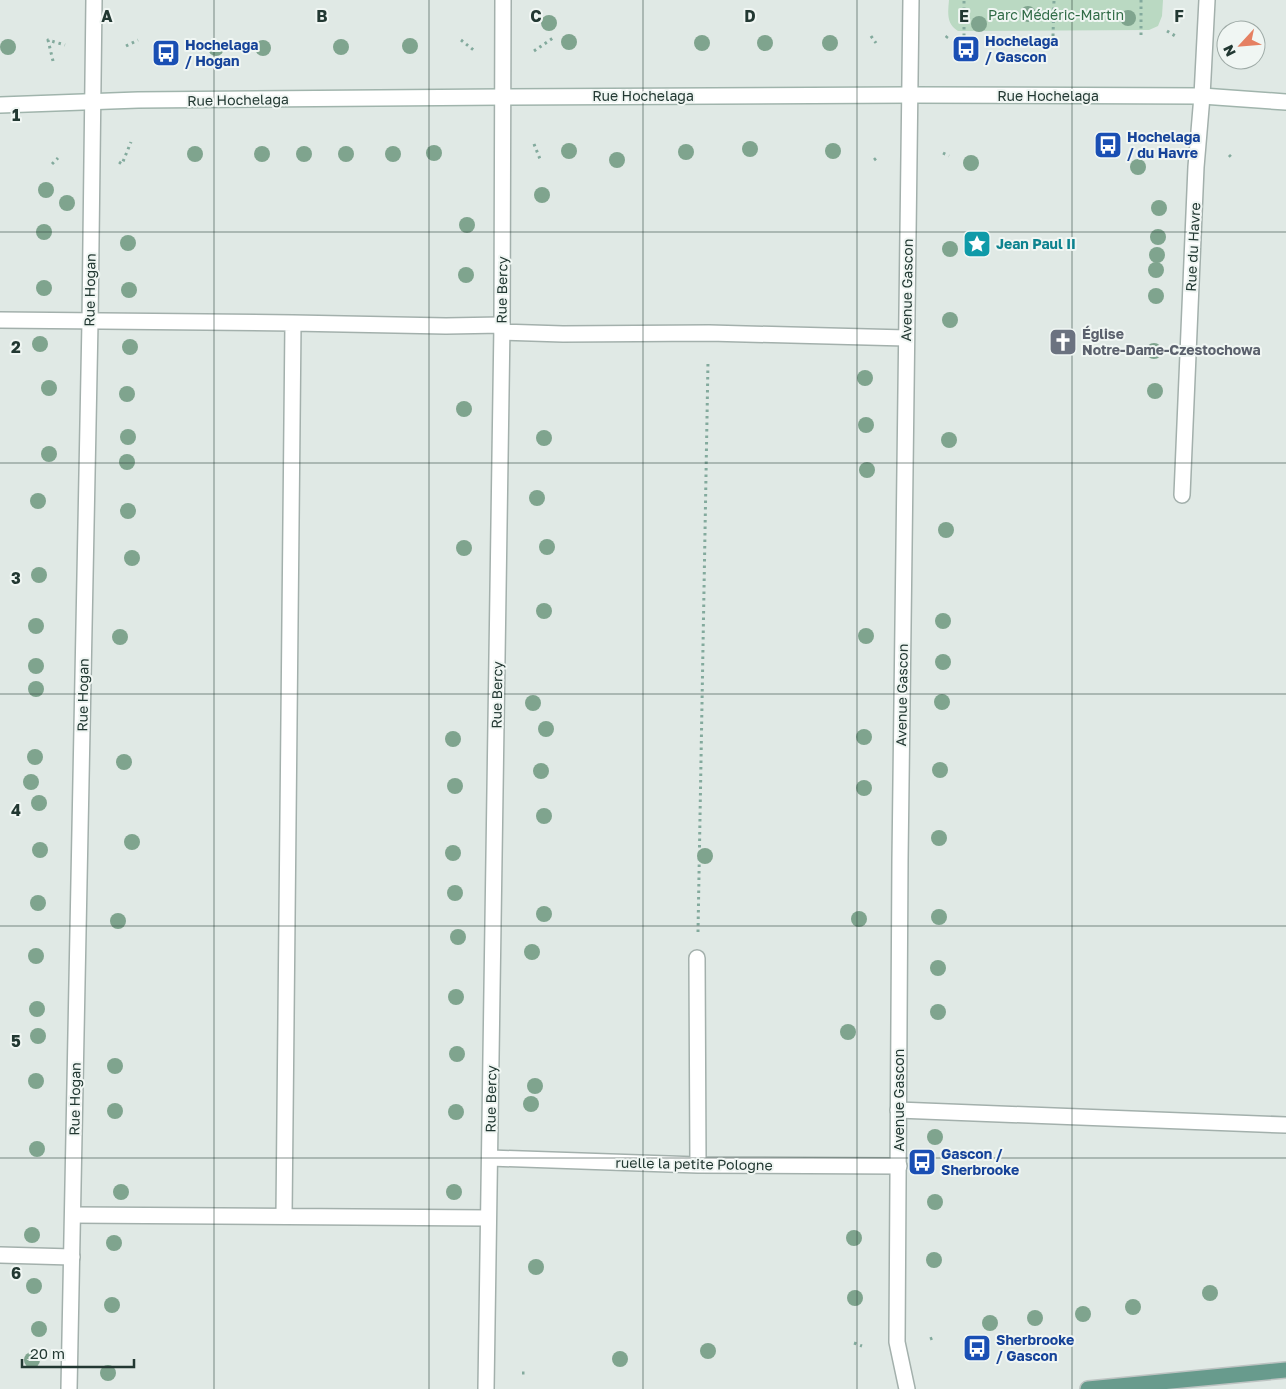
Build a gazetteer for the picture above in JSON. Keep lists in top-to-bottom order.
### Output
{
  "streets": {
    "street": [
      "Rue Hochelaga",
      "Rue du Havre",
      "Rue Hogan",
      "Rue Bercy",
      "Avenue Gascon",
      "ruelle la petite Pologne"
    ]
  },
  "crossings": [
    ["Rue Hochelaga", "Rue du Havre"],
    ["Rue Hochelaga", "Rue Hogan"],
    ["Rue Hochelaga", "Rue Bercy"],
    ["Rue Hochelaga", "Avenue Gascon"],
    ["Rue Bercy", "ruelle la petite Pologne"],
    ["Avenue Gascon", "ruelle la petite Pologne"]
  ],
  "parks": ["Parc Médéric-Martin"],
  "places": {
    "bus stop": [
      "Hochelaga / Gascon",
      "Hochelaga / Hogan",
      "Hochelaga / du Havre",
      "Gascon / Sherbrooke",
      "Sherbrooke / Gascon"
    ],
    "place": ["Jean Paul II"],
    "church": ["Église Notre-Dame-Czestochowa"]
  },
  "scale_bar": "20 m",
  "north": "bottom left",
  "grid": {
    "columns": [
      "A",
      "B",
      "C",
      "D",
      "E",
      "F"
    ],
    "rows": [
      "1",
      "2",
      "3",
      "4",
      "5",
      "6"
    ]
  }
}
